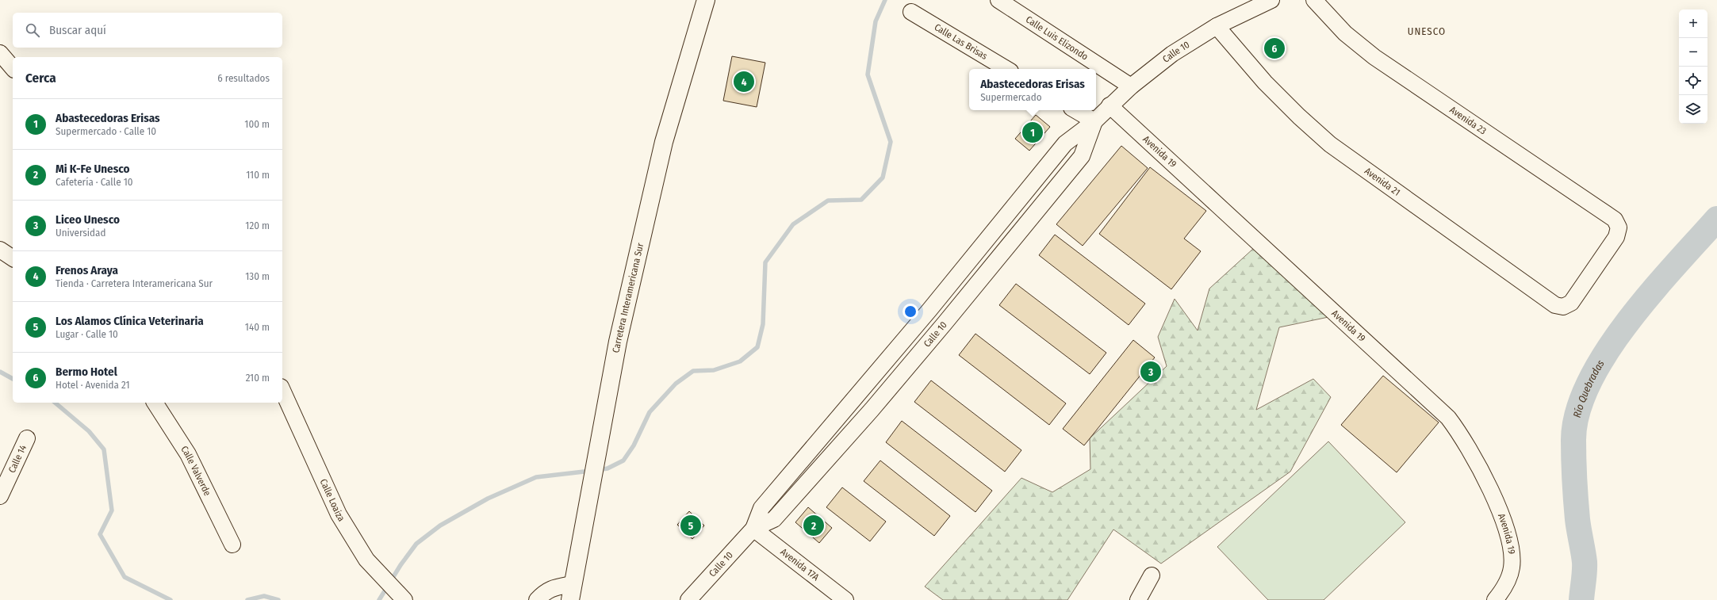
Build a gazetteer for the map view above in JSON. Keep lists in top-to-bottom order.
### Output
{
  "streets": {
    "highway": ["Carretera Interamericana Sur"],
    "street": [
      "Calle Luis Elizondo",
      "Calle Las Brisas",
      "Calle 10",
      "Avenida 23",
      "Avenida 19",
      "Avenida 21",
      "Calle 14",
      "Calle Valverde",
      "Calle Loaiza",
      "Avenida 17A"
    ]
  },
  "crossings": [
    ["Calle Luis Elizondo", "Calle 10"],
    ["Calle 10", "Avenida 19"],
    ["Calle 10", "Avenida 21"],
    ["Calle 10", "Avenida 17A"],
    ["Avenida 23", "Avenida 21"]
  ],
  "districts": ["UNESCO"],
  "water": ["Río Quebradas"],
  "page": {
    "map_buttons": ["+", "−"],
    "search": "Buscar aquí",
    "pins": [
      "6",
      "4",
      "1",
      "3",
      "2",
      "5"
    ],
    "heading": ["Cerca", "6 resultados"],
    "popup": ["Abastecedoras Erisas", "Supermercado"],
    "list": [
      {
        "mark": "1",
        "name": "Abastecedoras Erisas",
        "note": "Supermercado · Calle 10",
        "value": "100 m"
      },
      {
        "mark": "2",
        "name": "Mi K-Fe Unesco",
        "note": "Cafetería · Calle 10",
        "value": "110 m"
      },
      {
        "mark": "3",
        "name": "Liceo Unesco",
        "note": "Universidad",
        "value": "120 m"
      },
      {
        "mark": "4",
        "name": "Frenos Araya",
        "note": "Tienda · Carretera Interamericana Sur",
        "value": "130 m"
      },
      {
        "mark": "5",
        "name": "Los Alamos Clínica Veterinaria",
        "note": "Lugar · Calle 10",
        "value": "140 m"
      },
      {
        "mark": "6",
        "name": "Bermo Hotel",
        "note": "Hotel · Avenida 21",
        "value": "210 m"
      }
    ]
  }
}
